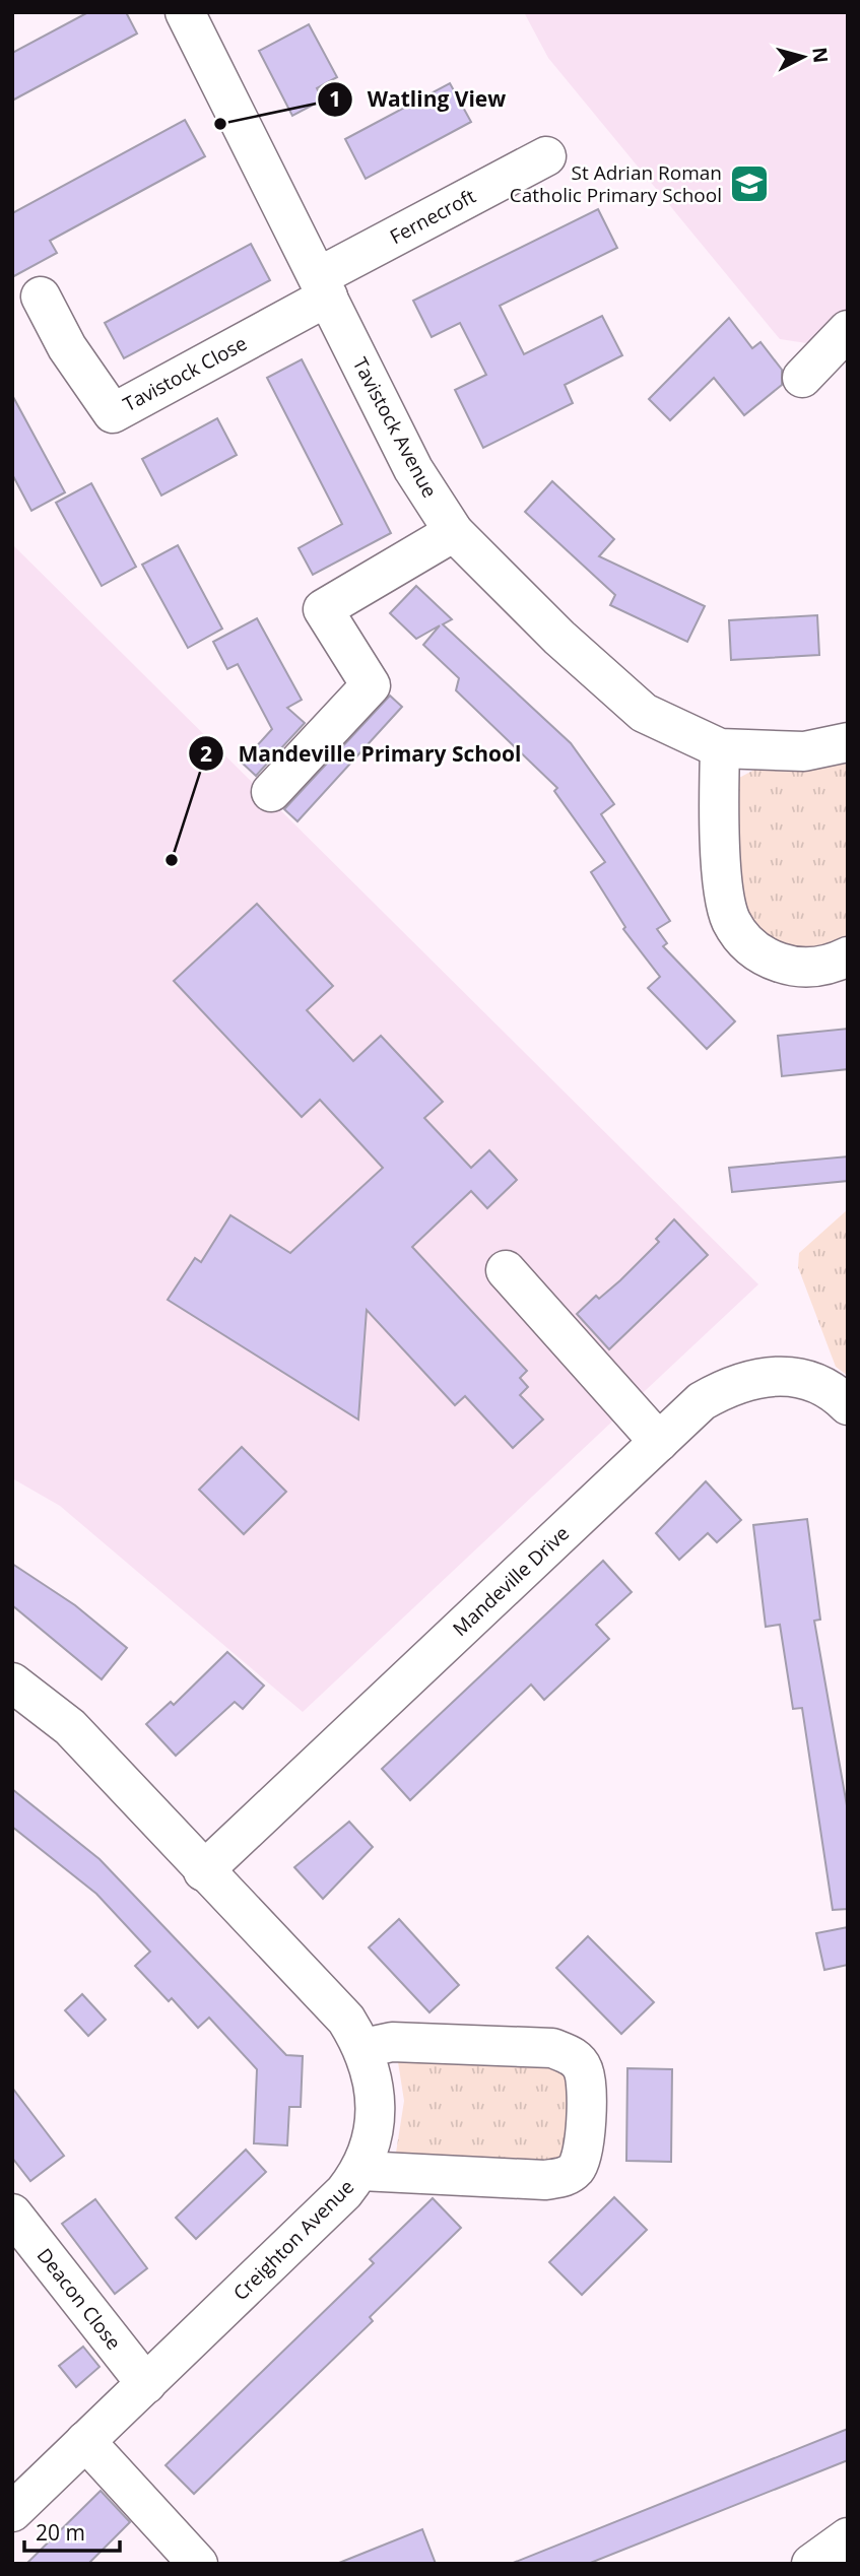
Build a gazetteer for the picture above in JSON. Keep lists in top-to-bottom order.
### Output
{
  "streets": {
    "street": [
      "Fernecroft",
      "Tavistock Close",
      "Tavistock Avenue",
      "Mandeville Drive",
      "Creighton Avenue",
      "Deacon Close"
    ]
  },
  "crossings": [
    ["Fernecroft", "Tavistock Close"],
    ["Fernecroft", "Tavistock Avenue"],
    ["Tavistock Close", "Tavistock Avenue"],
    ["Mandeville Drive", "Creighton Avenue"],
    ["Creighton Avenue", "Deacon Close"]
  ],
  "places": {
    "other": ["Watling View", "Mandeville Primary School"],
    "school or university": ["St Adrian Roman Catholic Primary School"]
  },
  "scale_bar": "20 m",
  "north": "right"
}
